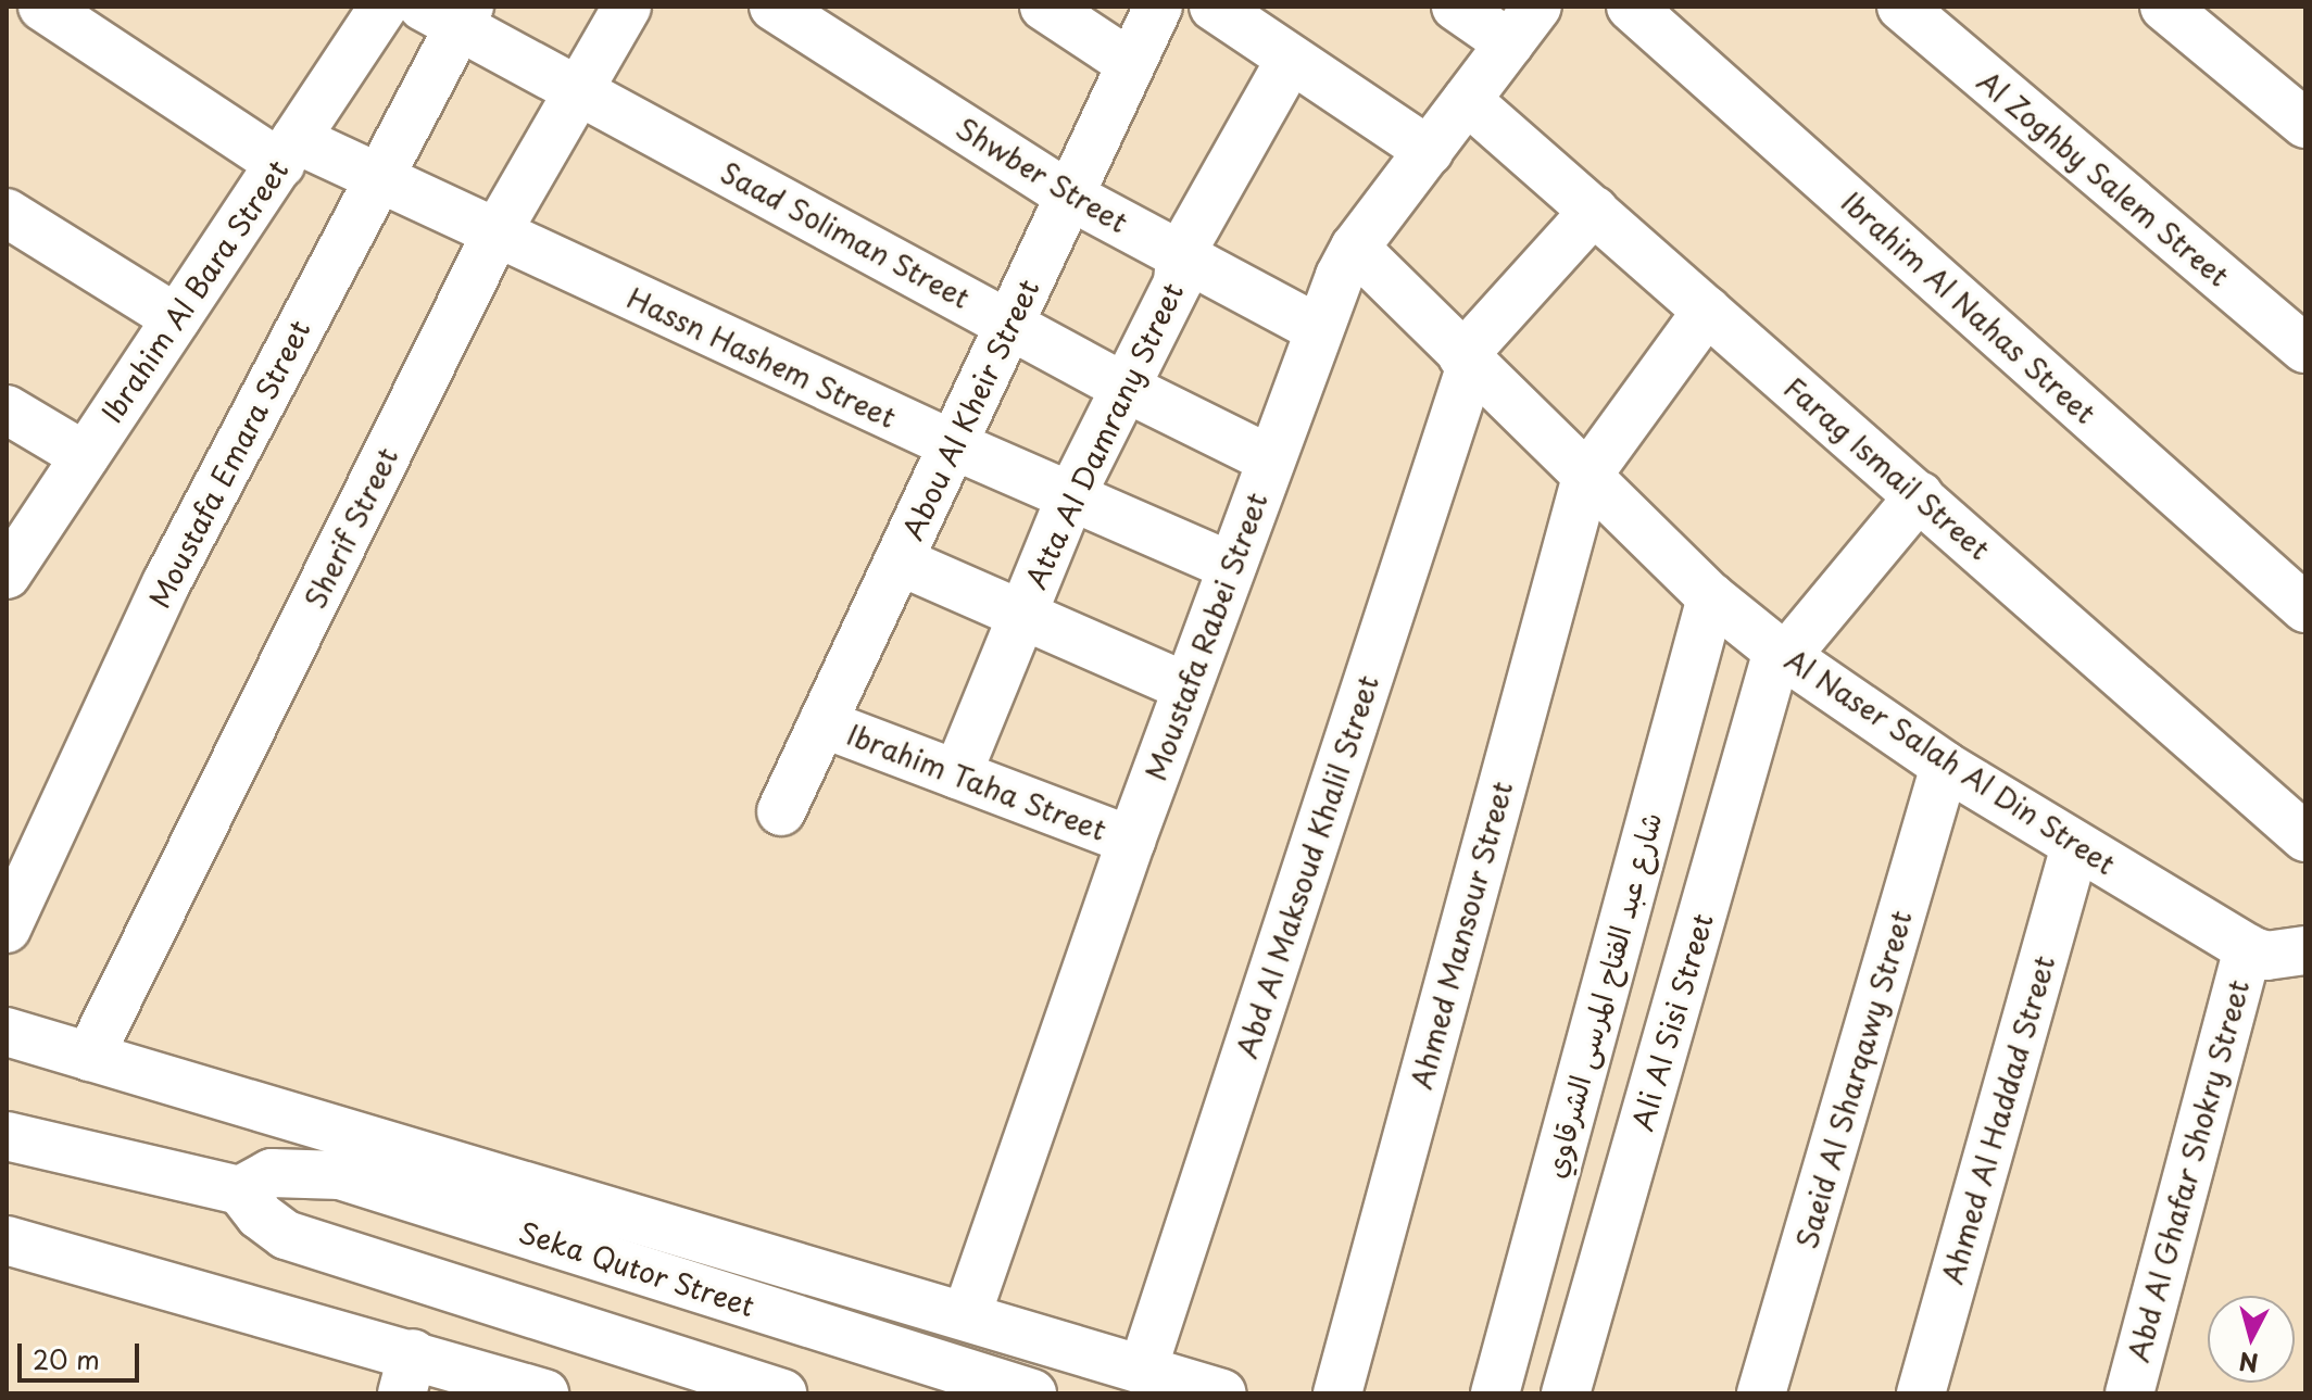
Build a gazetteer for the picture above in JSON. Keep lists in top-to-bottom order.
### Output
{
  "streets": {
    "street": [
      "Shwber Street",
      "Al Zoghby Salem Street",
      "Saad Soliman Street",
      "Ibrahim Al Bara Street",
      "Ibrahim Al Nahas Street",
      "Hassn Hashem Street",
      "Abou Al Kheir Street",
      "Atta Al Damrany Street",
      "Moustafa Emara Street",
      "Farag Ismail Street",
      "Sherif Street",
      "Moustafa Rabei Street",
      "Al Naser Salah Al Din Street",
      "Ibrahim Taha Street",
      "Abd Al Maksoud Khalil Street",
      "Ahmed Mansour Street",
      "شارع عبد الفتاح المرسى الشرقاوي",
      "Ali Al Sisi Street",
      "Saeid Al Sharqawy Street",
      "Ahmed Al Haddad Street",
      "Abd Al Ghafar Shokry Street",
      "Seka Qutor Street"
    ]
  },
  "crossings": [
    ["Shwber Street", "Abou Al Kheir Street"],
    ["Shwber Street", "Atta Al Damrany Street"],
    ["Shwber Street", "Moustafa Rabei Street"],
    ["Saad Soliman Street", "Abou Al Kheir Street"],
    ["Saad Soliman Street", "Atta Al Damrany Street"],
    ["Saad Soliman Street", "Moustafa Emara Street"],
    ["Saad Soliman Street", "Sherif Street"],
    ["Saad Soliman Street", "Moustafa Rabei Street"],
    ["Ibrahim Al Bara Street", "Hassn Hashem Street"],
    ["Hassn Hashem Street", "Abou Al Kheir Street"],
    ["Hassn Hashem Street", "Atta Al Damrany Street"],
    ["Hassn Hashem Street", "Moustafa Emara Street"],
    ["Hassn Hashem Street", "Sherif Street"],
    ["Hassn Hashem Street", "Moustafa Rabei Street"],
    ["Abou Al Kheir Street", "Ibrahim Taha Street"],
    ["Atta Al Damrany Street", "Ibrahim Taha Street"],
    ["Farag Ismail Street", "Moustafa Rabei Street"],
    ["Farag Ismail Street", "Ali Al Sisi Street"],
    ["Moustafa Rabei Street", "Al Naser Salah Al Din Street"],
    ["Moustafa Rabei Street", "Ibrahim Taha Street"],
    ["Al Naser Salah Al Din Street", "Abd Al Maksoud Khalil Street"],
    ["Al Naser Salah Al Din Street", "Ahmed Mansour Street"],
    ["Al Naser Salah Al Din Street", "شارع عبد الفتاح المرسى الشرقاوي"],
    ["Al Naser Salah Al Din Street", "Ali Al Sisi Street"],
    ["Al Naser Salah Al Din Street", "Saeid Al Sharqawy Street"],
    ["Al Naser Salah Al Din Street", "Ahmed Al Haddad Street"],
    ["Al Naser Salah Al Din Street", "Abd Al Ghafar Shokry Street"]
  ],
  "scale_bar": "20 m",
  "north": "bottom"
}
